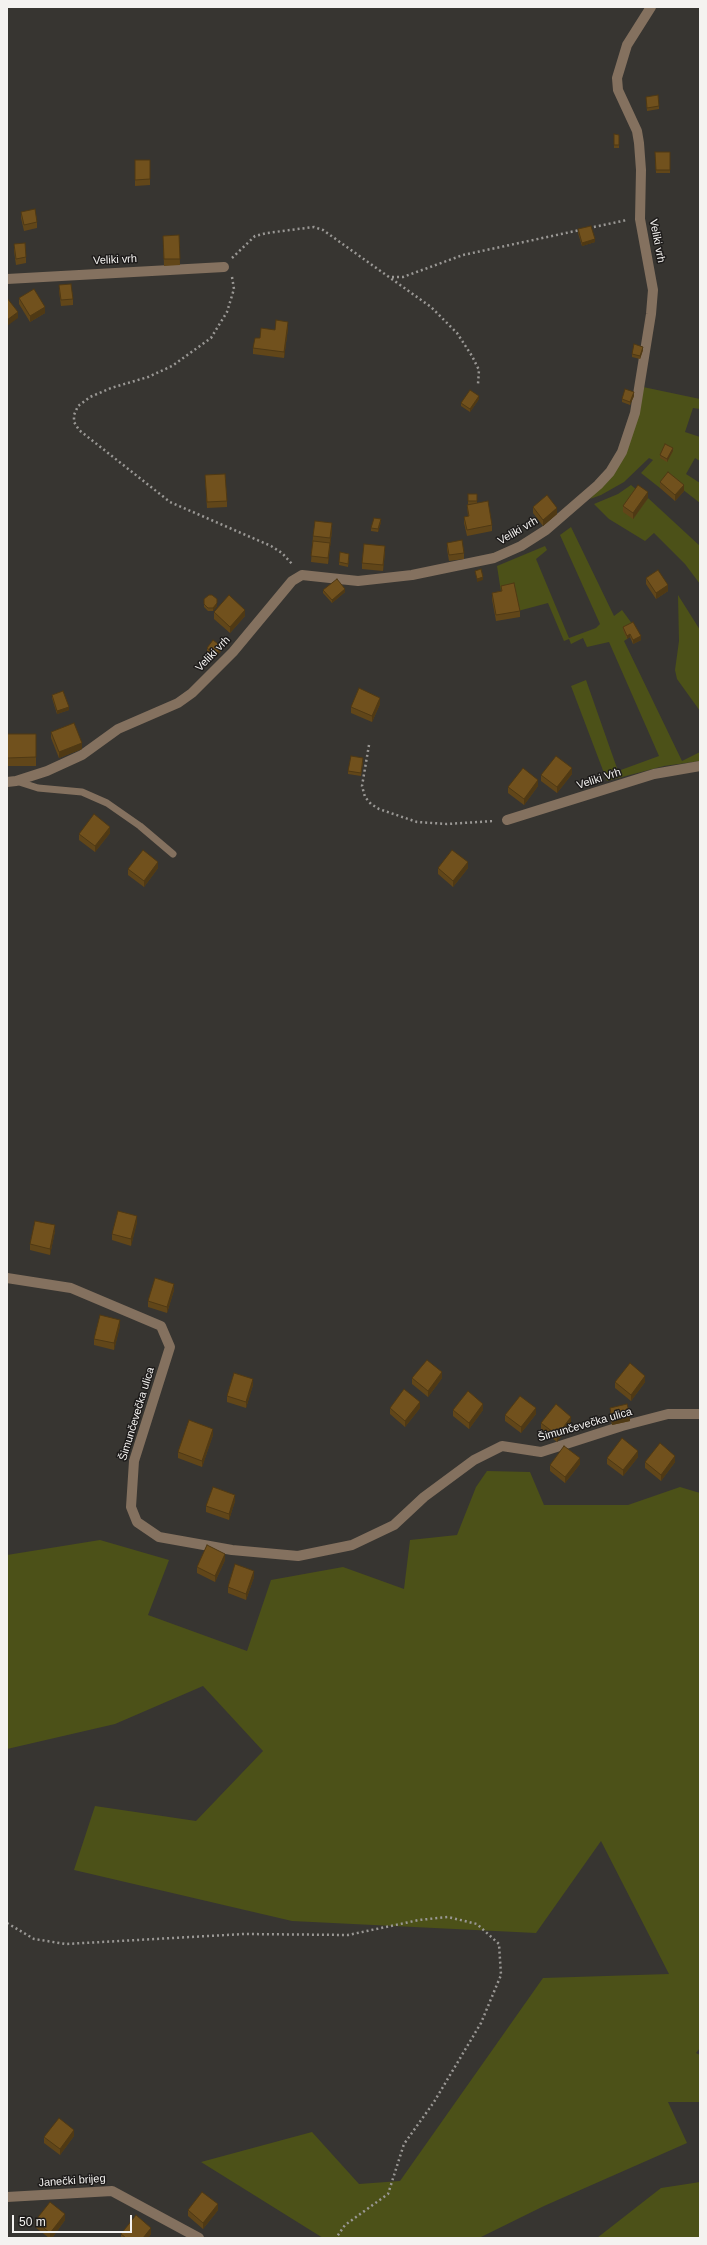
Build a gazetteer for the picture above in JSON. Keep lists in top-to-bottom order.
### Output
{
  "streets": {
    "street": [
      "Veliki vrh",
      "Veliki Vrh",
      "Šimunčevečka ulica",
      "Janečki brijeg"
    ]
  },
  "scale_bar": "50 m"
}
